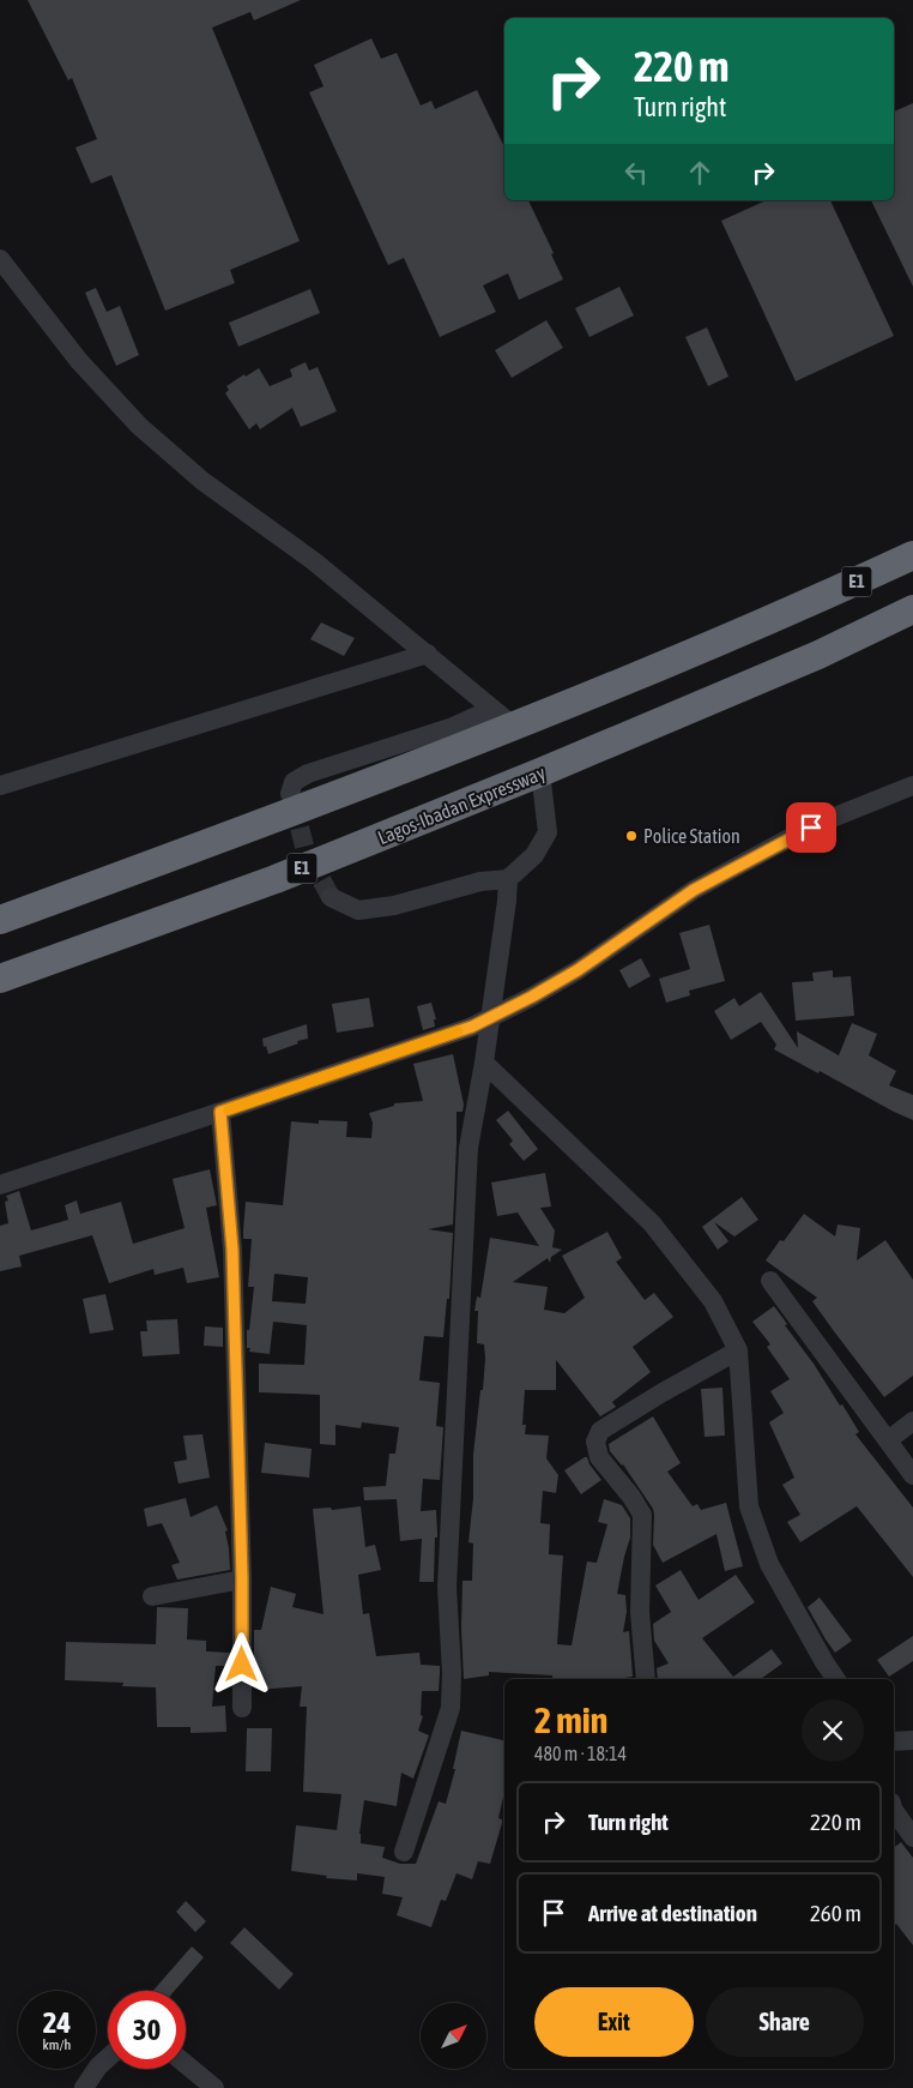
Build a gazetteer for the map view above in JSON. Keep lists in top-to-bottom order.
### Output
{
  "streets": {
    "highway": ["E1", "Lagos-Ibadan Expressway"]
  },
  "places": ["Police Station"],
  "north": "top right",
  "page": {
    "turn": ["220 m", "Turn right"],
    "heading": ["2 min", "480 m · 18:14"],
    "list": [
      {
        "name": "Turn right",
        "value": "220 m"
      },
      {
        "name": "Arrive at destination",
        "value": "260 m"
      }
    ],
    "buttons": ["Exit", "Share"],
    "speed": "24 km/h",
    "limit": "30"
  }
}
